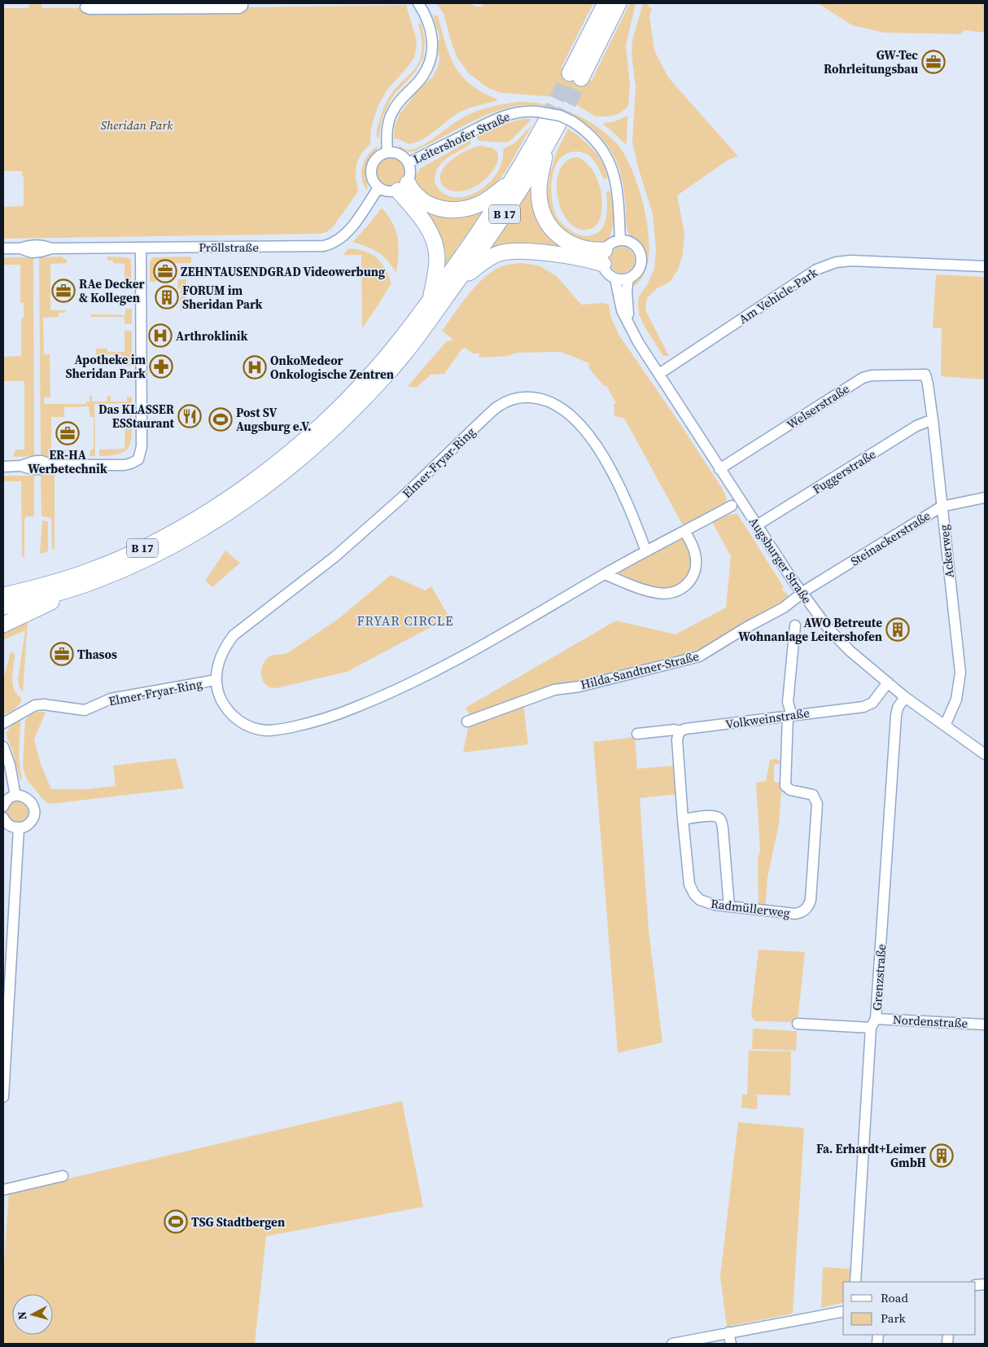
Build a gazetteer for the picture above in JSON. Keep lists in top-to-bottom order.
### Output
{
  "streets": {
    "highway": ["B 17"],
    "street": [
      "Leitershofer Straße",
      "Pröllstraße",
      "Am Vehicle-Park",
      "Welserstraße",
      "Elmer-Fryar-Ring",
      "Fuggerstraße",
      "Steinackerstraße",
      "Ackerweg",
      "Augsburger Straße",
      "Hilda-Sandtner-Straße",
      "Volkweinstraße",
      "Radmüllerweg",
      "Grenzstraße",
      "Nordenstraße"
    ]
  },
  "crossings": [
    ["Leitershofer Straße", "B 17"],
    ["Leitershofer Straße", "Pröllstraße"],
    ["Am Vehicle-Park", "Augsburger Straße"],
    ["Welserstraße", "Ackerweg"],
    ["Welserstraße", "Augsburger Straße"],
    ["Fuggerstraße", "Ackerweg"],
    ["Fuggerstraße", "Augsburger Straße"],
    ["Steinackerstraße", "Ackerweg"],
    ["Steinackerstraße", "Augsburger Straße"],
    ["Steinackerstraße", "Hilda-Sandtner-Straße"],
    ["Ackerweg", "Augsburger Straße"],
    ["Augsburger Straße", "Hilda-Sandtner-Straße"],
    ["Augsburger Straße", "Volkweinstraße"],
    ["Augsburger Straße", "Grenzstraße"],
    ["Volkweinstraße", "Radmüllerweg"],
    ["Grenzstraße", "Nordenstraße"]
  ],
  "districts": ["FRYAR CIRCLE"],
  "parks": ["Sheridan Park"],
  "places": {
    "office": [
      "GW-Tec Rohrleitungsbau",
      "ZEHNTAUSENDGRAD Videowerbung",
      "RAe Decker & Kollegen",
      "ER-HA Werbetechnik",
      "Thasos"
    ],
    "building": ["FORUM im Sheridan Park", "AWO Betreute Wohnanlage Leitershofen", "Fa. Erhardt+Leimer GmbH"],
    "hospital": ["Arthroklinik", "OnkoMedeor Onkologische Zentren"],
    "pharmacy": ["Apotheke im Sheridan Park"],
    "restaurant": ["Das KLASSER ESStaurant"],
    "sports": ["Post SV Augsburg e.V.", "TSG Stadtbergen"]
  },
  "legend": ["Road", "Park"],
  "north": "left"
}
